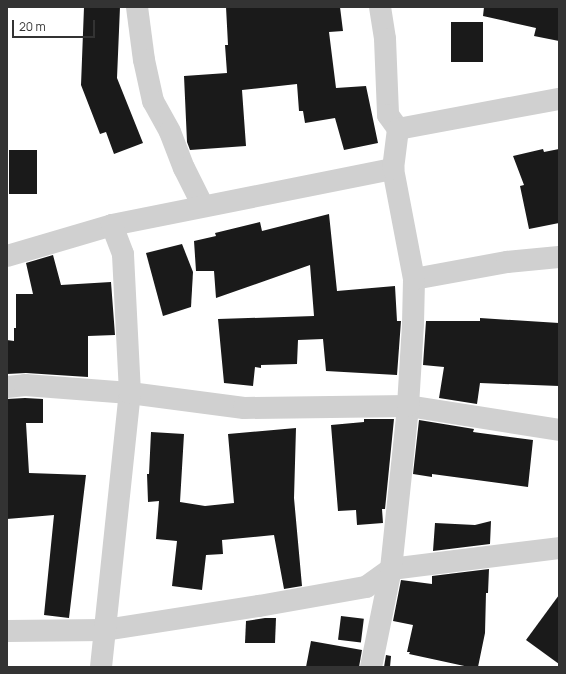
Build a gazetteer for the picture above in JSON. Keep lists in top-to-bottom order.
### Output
{
  "scale_bar": "20 m"
}
